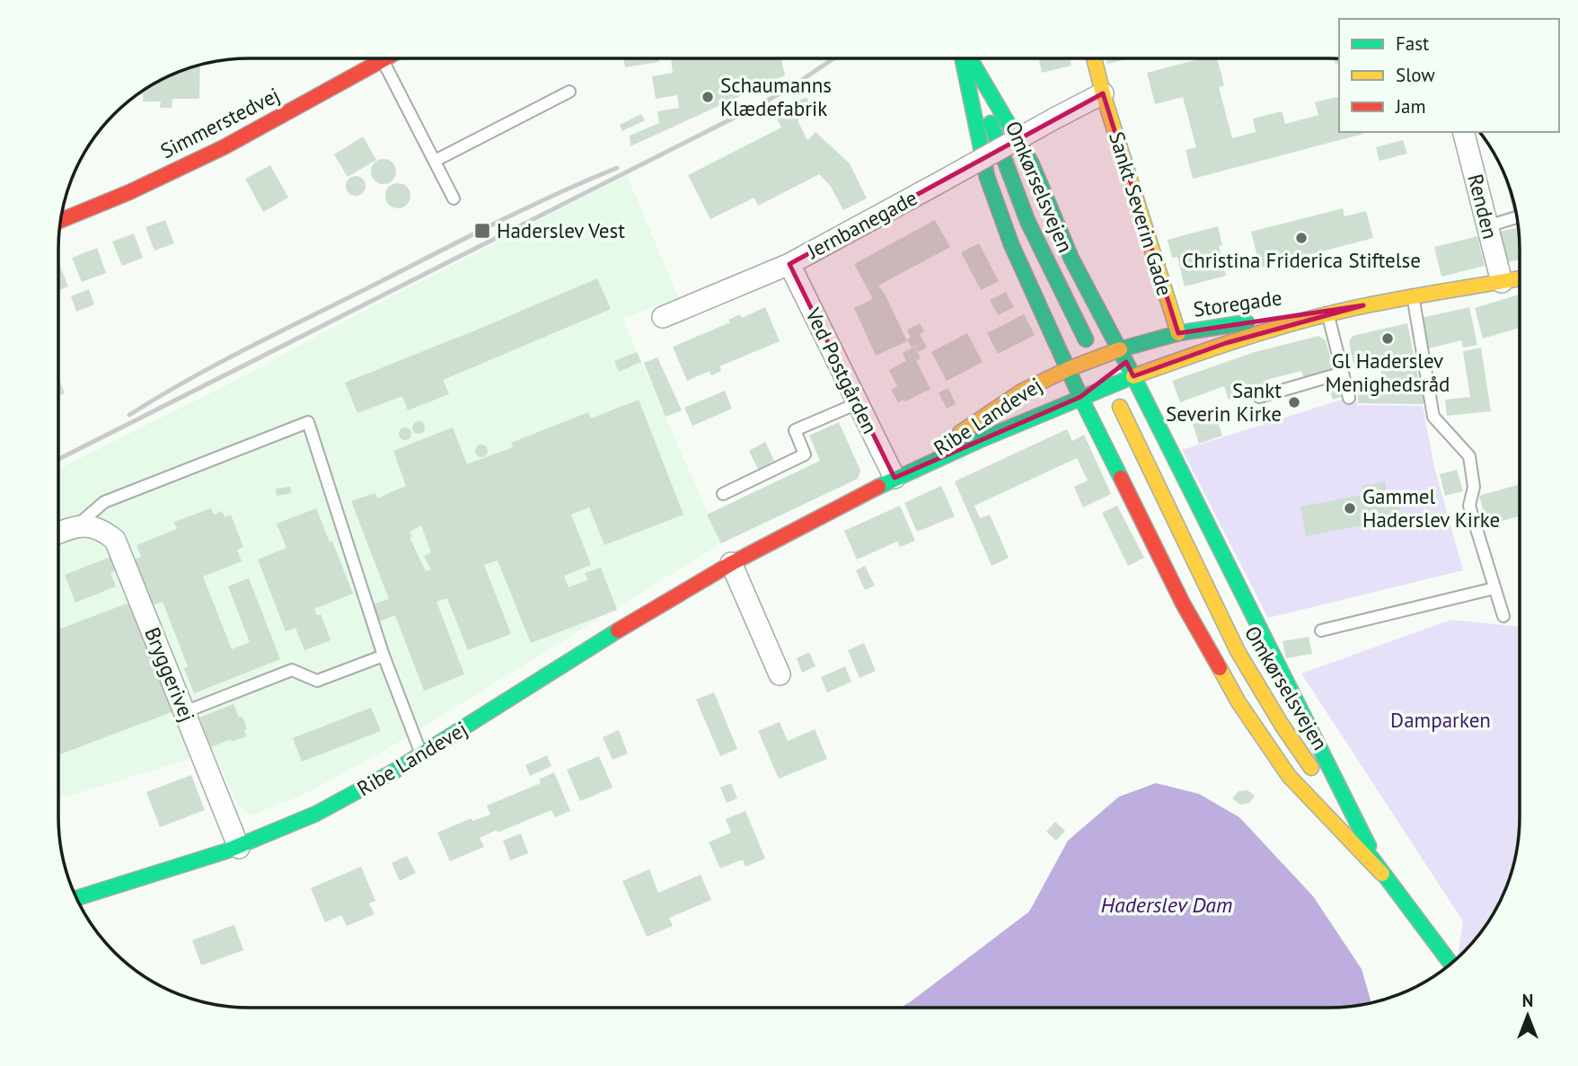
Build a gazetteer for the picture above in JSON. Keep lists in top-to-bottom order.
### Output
{
  "streets": {
    "main road": [
      "Simmerstedvej",
      "Omkørselsvejen",
      "Sankt Severin Gade",
      "Storegade",
      "Ribe Landevej"
    ],
    "street": [
      "Renden",
      "Jernbanegade",
      "Ved Postgården",
      "Bryggerivej"
    ]
  },
  "crossings": [
    ["Renden", "Storegade"],
    ["Sankt Severin Gade", "Jernbanegade"],
    ["Sankt Severin Gade", "Storegade"],
    ["Jernbanegade", "Ved Postgården"],
    ["Storegade", "Ribe Landevej"],
    ["Ved Postgården", "Ribe Landevej"],
    ["Ribe Landevej", "Bryggerivej"]
  ],
  "water": ["Haderslev Dam"],
  "parks": ["Damparken"],
  "places": {
    "other": [
      "Schaumanns Klædefabrik",
      "Christina Friderica Stiftelse",
      "Gl Haderslev Menighedsråd",
      "Sankt Severin Kirke",
      "Gammel Haderslev Kirke"
    ],
    "transit": ["Haderslev Vest"]
  },
  "legend": ["Fast", "Slow", "Jam"],
  "north": "top"
}
